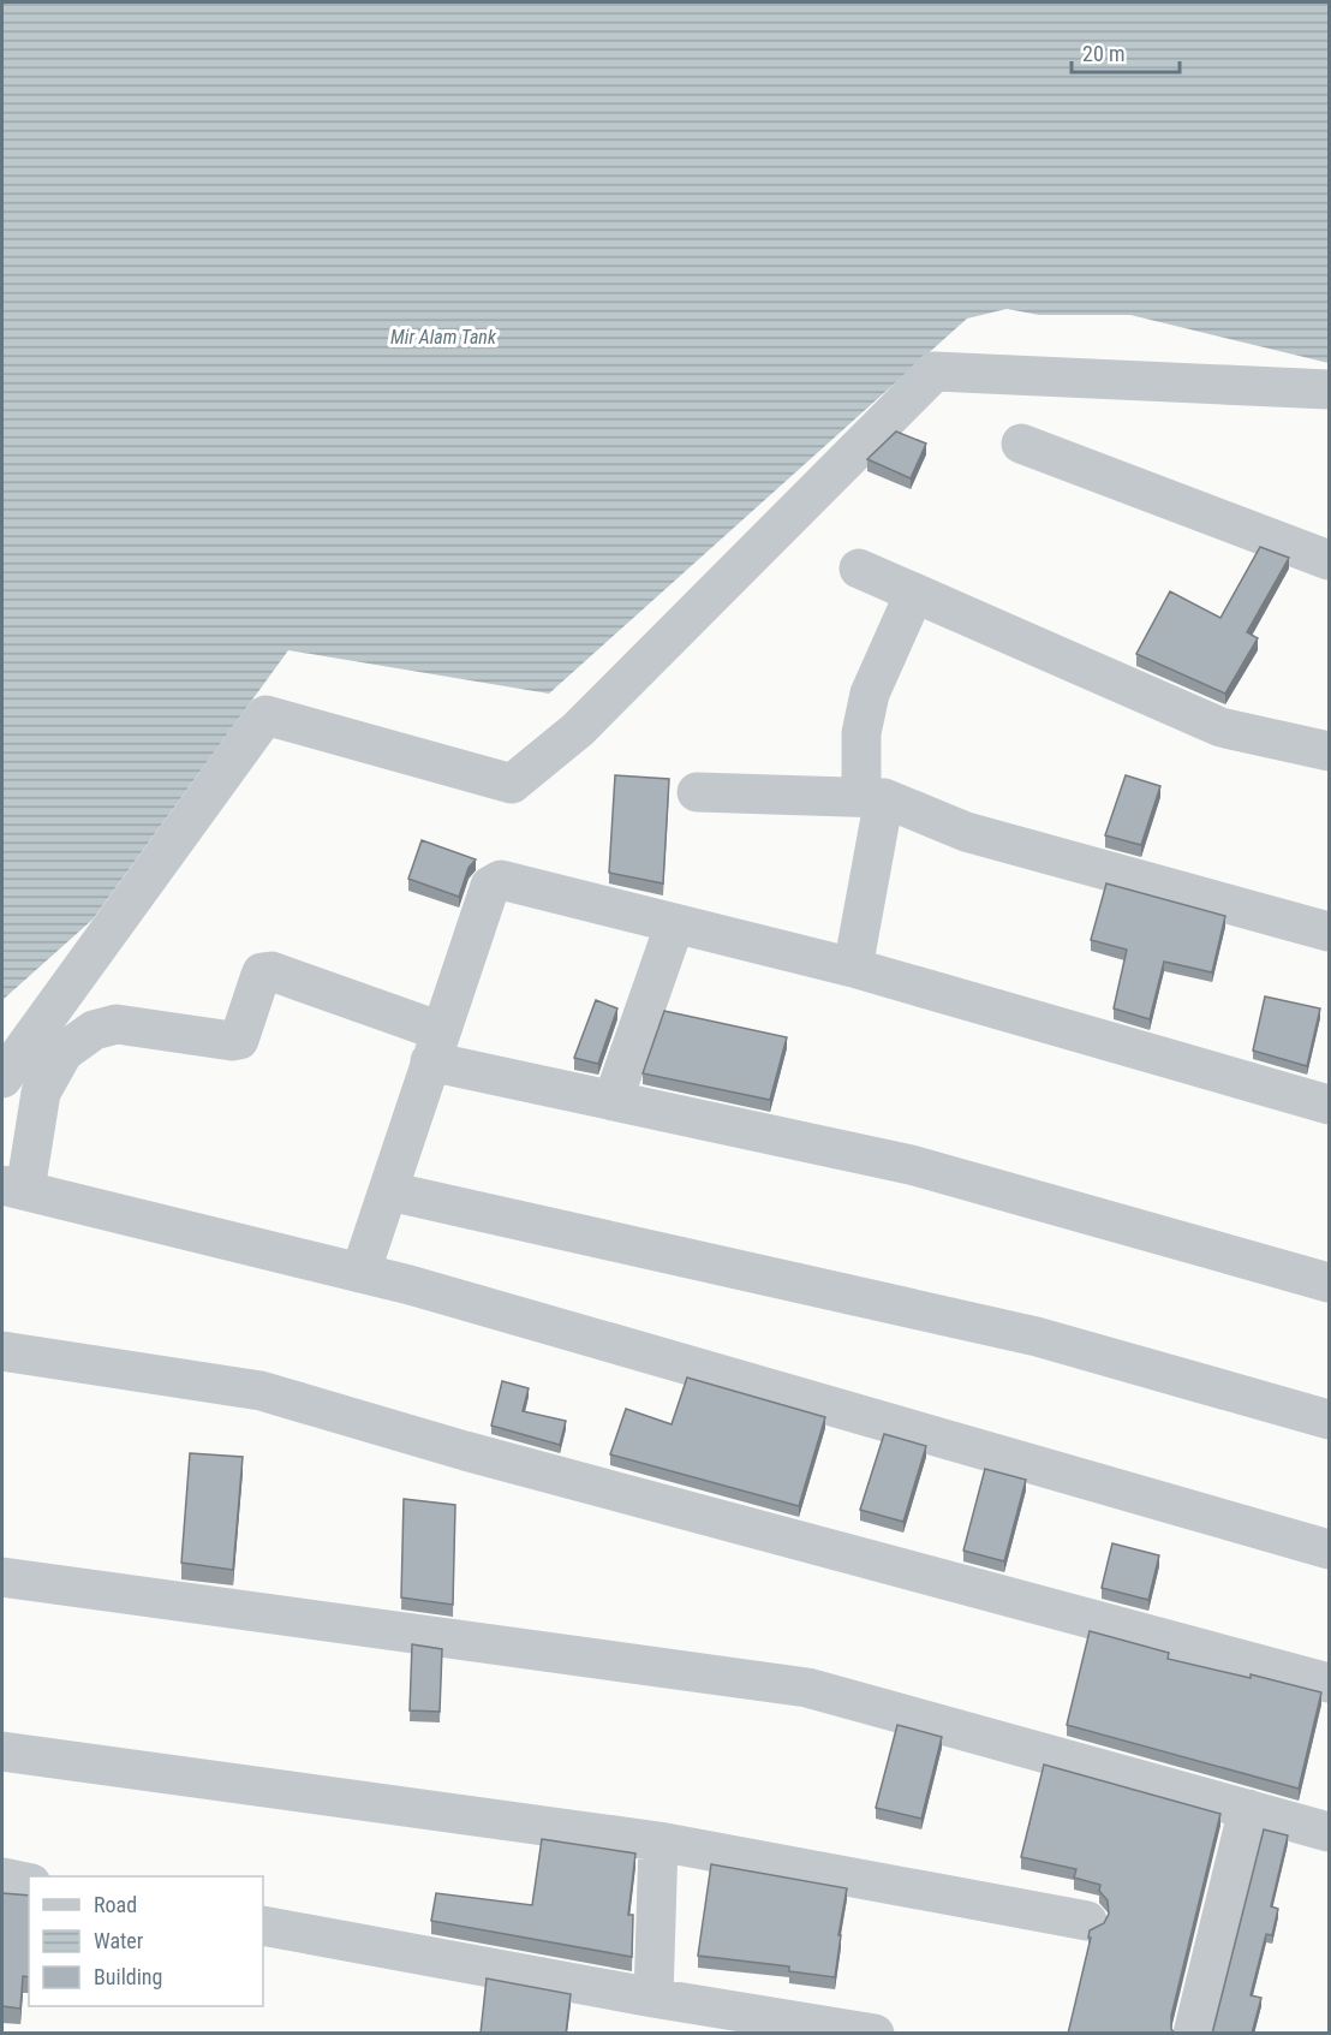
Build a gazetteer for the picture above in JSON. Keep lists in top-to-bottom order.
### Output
{
  "water": ["Mir Alam Tank"],
  "legend": ["Road", "Water", "Building"],
  "scale_bar": "20 m"
}
